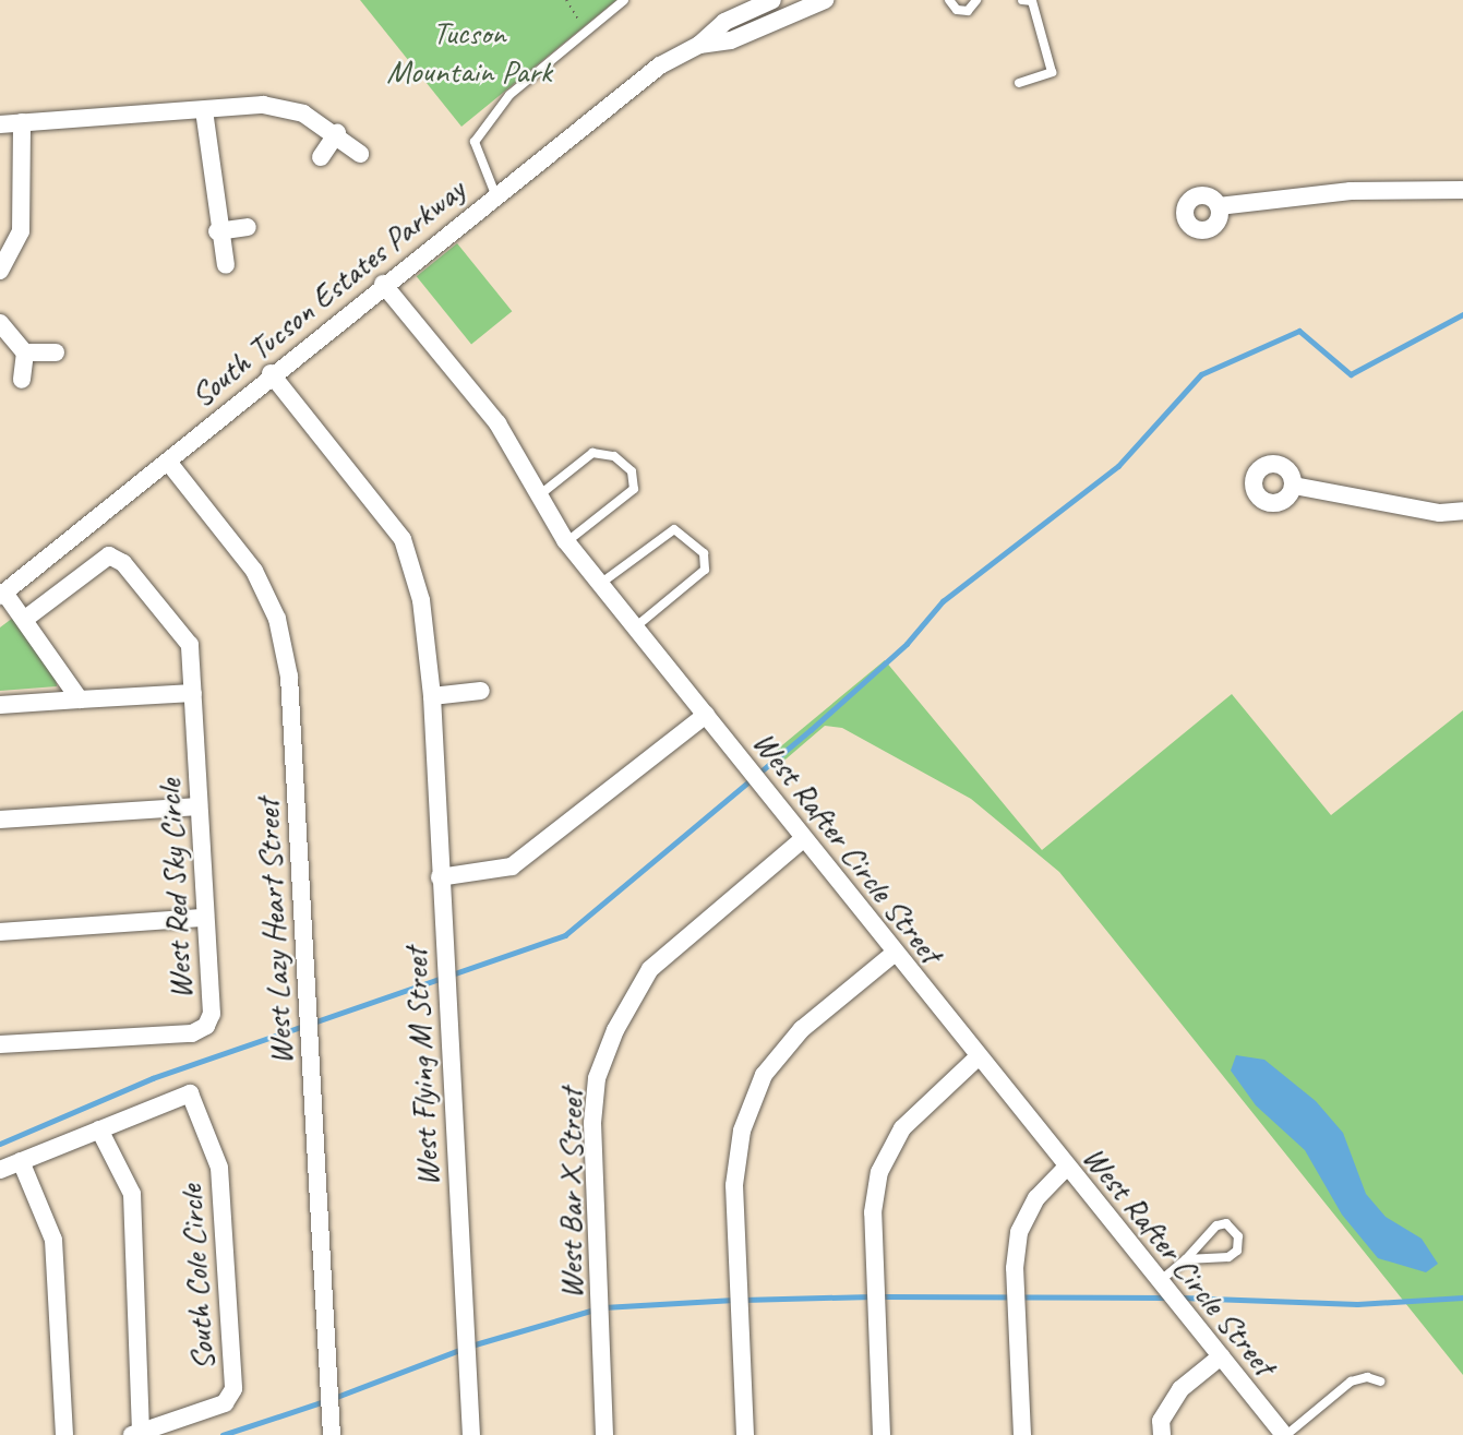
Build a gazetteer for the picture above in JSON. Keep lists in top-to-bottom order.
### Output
{
  "streets": {
    "street": [
      "South Tucson Estates Parkway",
      "West Rafter Circle Street",
      "West Red Sky Circle",
      "West Lazy Heart Street",
      "West Flying M Street",
      "West Bar X Street",
      "South Cole Circle"
    ]
  },
  "crossings": [
    ["South Tucson Estates Parkway", "West Rafter Circle Street"],
    ["South Tucson Estates Parkway", "West Lazy Heart Street"],
    ["South Tucson Estates Parkway", "West Flying M Street"],
    ["West Rafter Circle Street", "West Bar X Street"]
  ],
  "parks": ["Tucson Mountain Park"]
}
